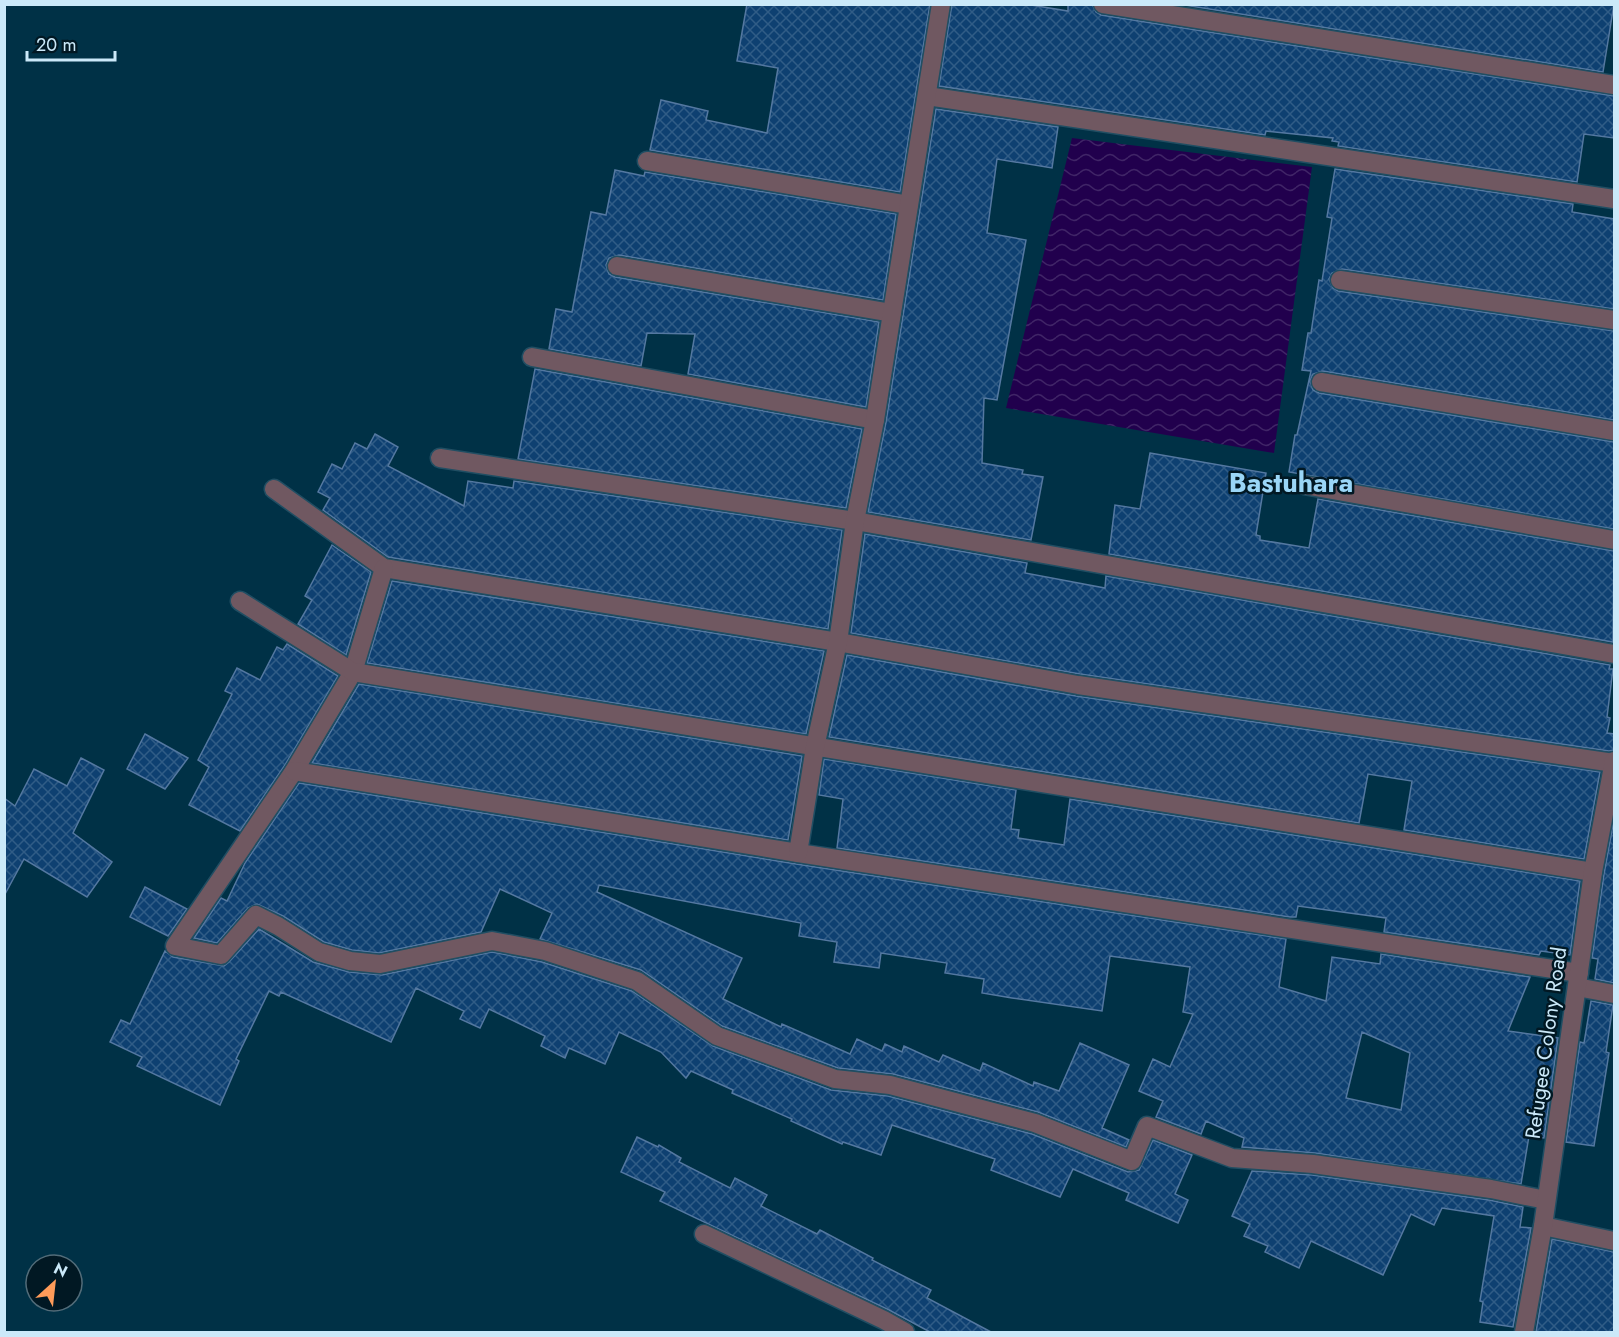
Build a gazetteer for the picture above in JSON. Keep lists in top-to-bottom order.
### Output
{
  "streets": {
    "street": ["Refugee Colony Road"]
  },
  "districts": ["Bastuhara"],
  "scale_bar": "20 m",
  "north": "top right"
}
